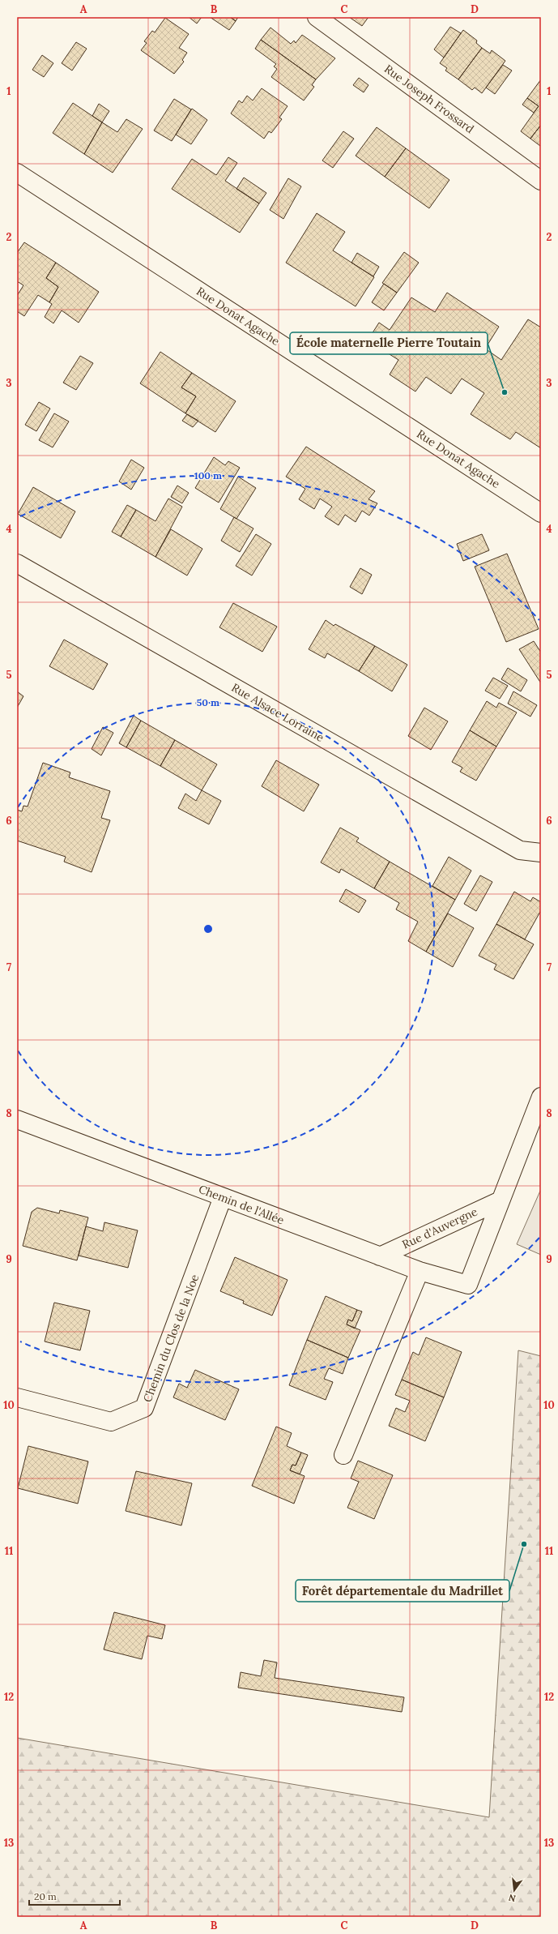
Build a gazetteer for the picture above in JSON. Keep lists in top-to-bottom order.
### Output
{
  "streets": {
    "street": [
      "Rue Joseph Frossard",
      "Rue Donat Agache",
      "Rue Alsace Lorraine",
      "Chemin de l'Allée",
      "Rue d'Auvergne",
      "Chemin du Clos de la Noe"
    ]
  },
  "crossings": [
    ["Chemin de l'Allée", "Rue d'Auvergne"],
    ["Chemin de l'Allée", "Chemin du Clos de la Noe"]
  ],
  "places": ["École maternelle Pierre Toutain", "Forêt départementale du Madrillet"],
  "scale_bar": "20 m",
  "north": "bottom",
  "grid": {
    "columns": [
      "A",
      "B",
      "C",
      "D"
    ],
    "rows": [
      "1",
      "2",
      "3",
      "4",
      "5",
      "6",
      "7",
      "8",
      "9",
      "10",
      "11",
      "12",
      "13"
    ]
  },
  "rings": ["100 m", "50 m"]
}
